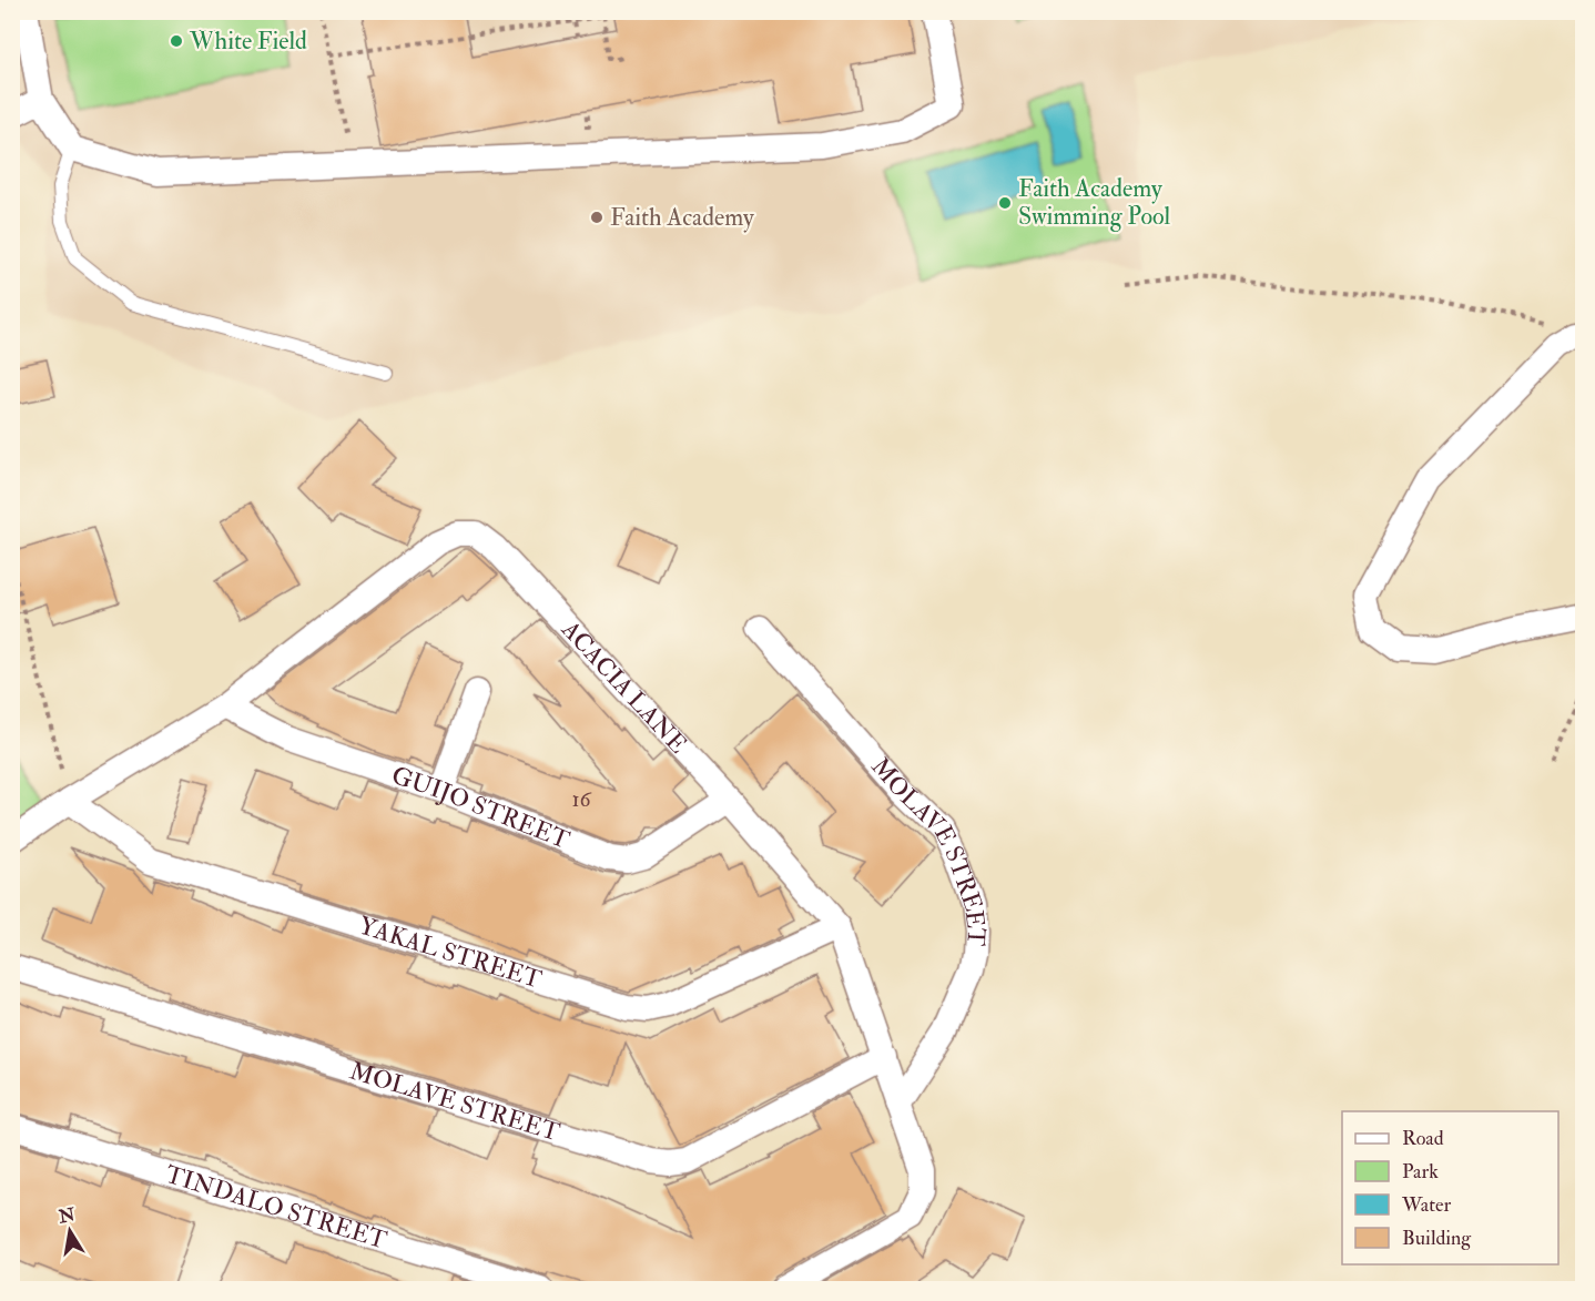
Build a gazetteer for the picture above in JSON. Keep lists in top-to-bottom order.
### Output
{
  "streets": {
    "street": [
      "ACACIA LANE",
      "GUIJO STREET",
      "MOLAVE STREET",
      "YAKAL STREET",
      "TINDALO STREET"
    ]
  },
  "crossings": [
    ["ACACIA LANE", "GUIJO STREET"],
    ["ACACIA LANE", "MOLAVE STREET"],
    ["ACACIA LANE", "YAKAL STREET"]
  ],
  "places": ["White Field", "Faith Academy Swimming Pool", "Faith Academy"],
  "house_numbers": ["16"],
  "legend": [
    "Road",
    "Park",
    "Water",
    "Building"
  ],
  "north": "top"
}
